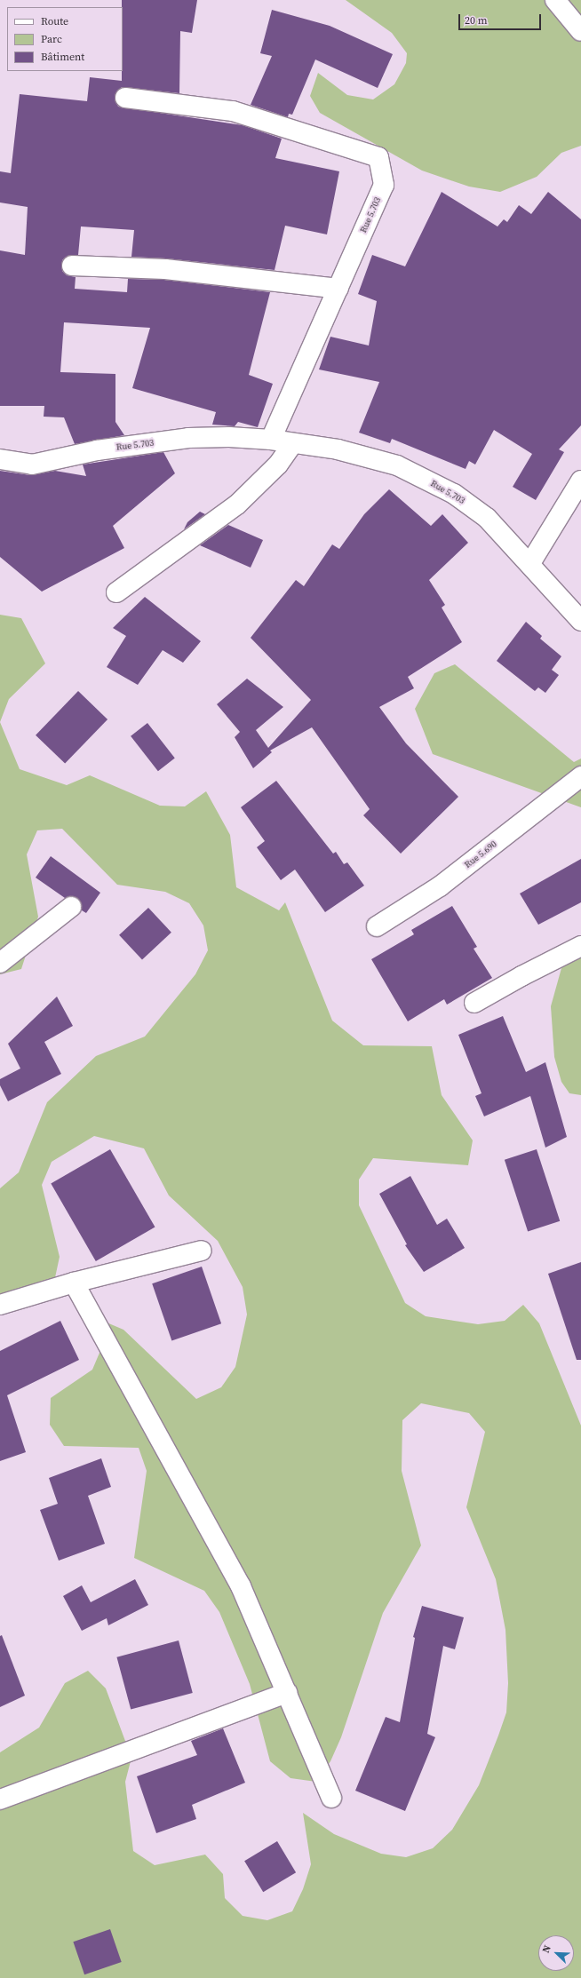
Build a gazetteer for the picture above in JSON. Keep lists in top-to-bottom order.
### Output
{
  "streets": {
    "street": ["Rue 5.703", "Rue 5.690"]
  },
  "legend": ["Route", "Parc", "Bâtiment"],
  "scale_bar": "20 m",
  "north": "top left"
}
